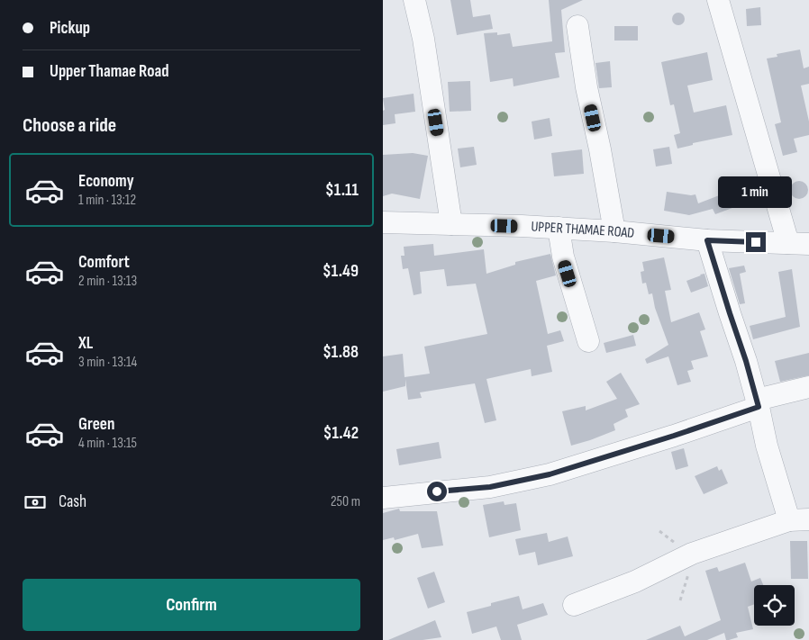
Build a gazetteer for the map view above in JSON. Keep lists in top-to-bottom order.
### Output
{
  "streets": {
    "street": ["UPPER THAMAE ROAD"]
  },
  "page": {
    "banner": ["Pickup", "Upper Thamae Road"],
    "heading": "Choose a ride",
    "list": [
      {
        "name": "Economy",
        "note": "1 min · 13:12",
        "value": "$1.11"
      },
      {
        "name": "Comfort",
        "note": "2 min · 13:13",
        "value": "$1.49"
      },
      {
        "name": "XL",
        "note": "3 min · 13:14",
        "value": "$1.88"
      },
      {
        "name": "Green",
        "note": "4 min · 13:15",
        "value": "$1.42"
      }
    ],
    "bubble": "1 min",
    "pay": ["Cash", "250 m"],
    "buttons": "Confirm"
  }
}
